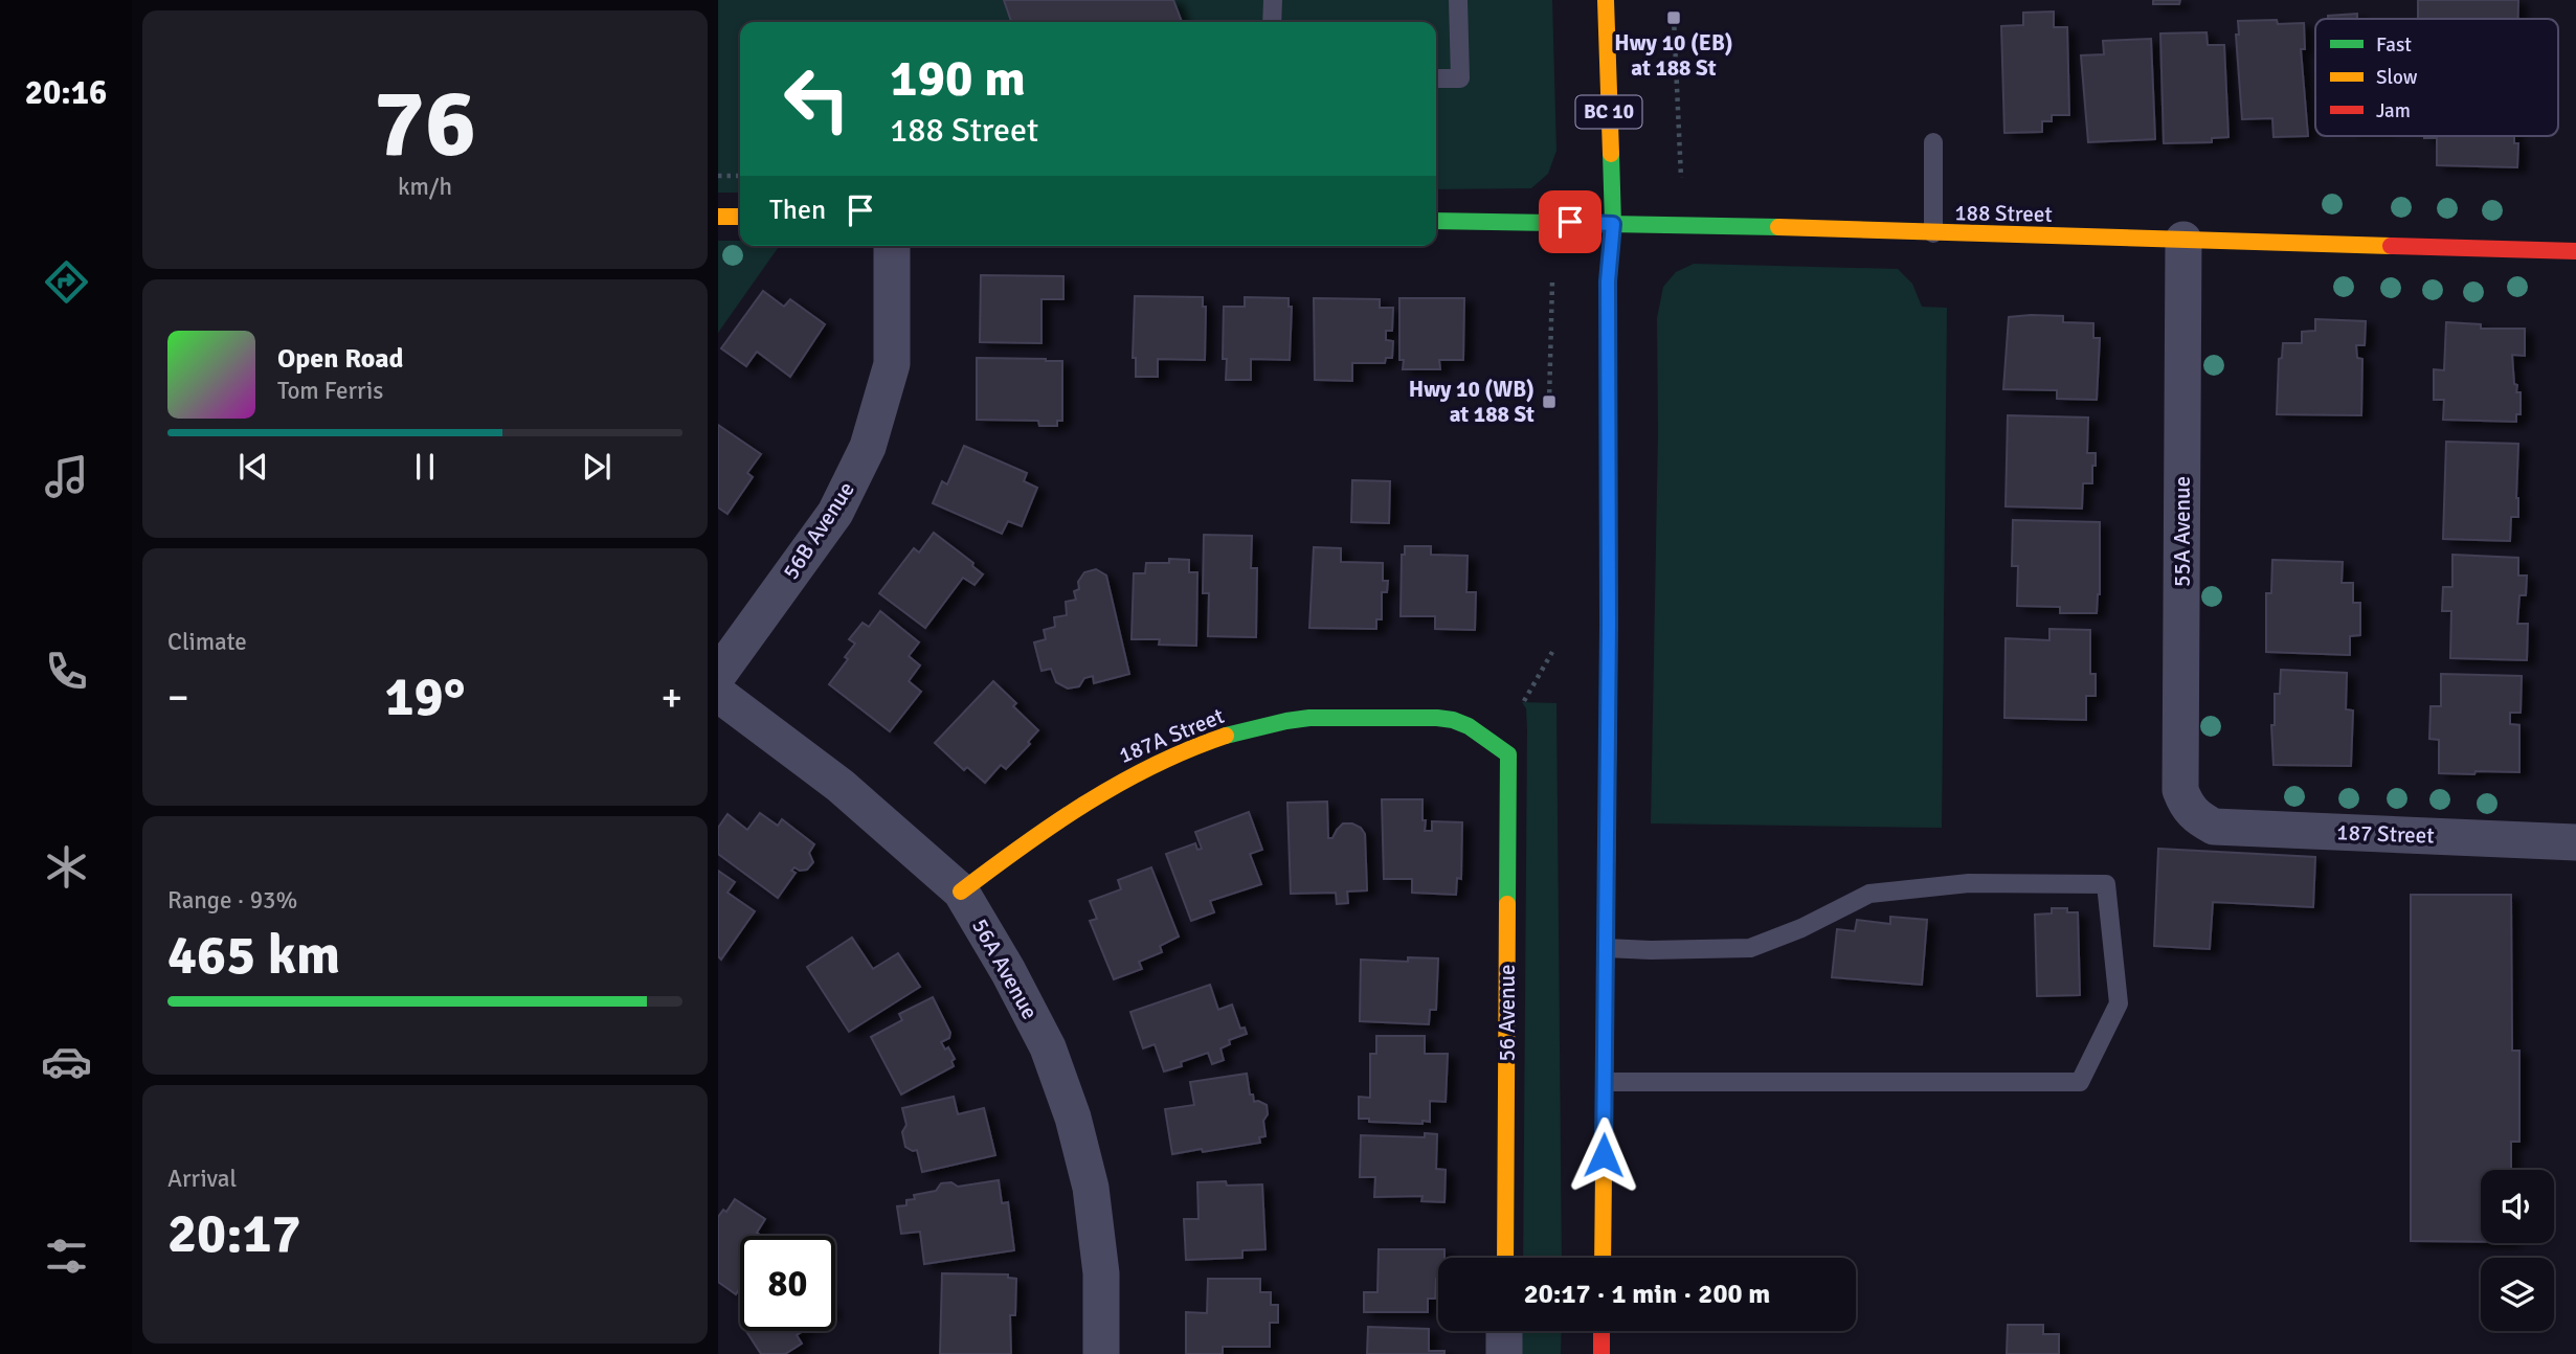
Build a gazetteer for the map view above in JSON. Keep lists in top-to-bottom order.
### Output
{
  "streets": {
    "main road": [
      "BC 10",
      "188 Street",
      "187A Street",
      "56 Avenue"
    ],
    "street": [
      "56B Avenue",
      "55A Avenue",
      "187 Street",
      "56A Avenue"
    ]
  },
  "crossings": [
    ["BC 10", "188 Street"],
    ["188 Street", "55A Avenue"],
    ["55A Avenue", "187 Street"],
    ["187A Street", "56A Avenue"],
    ["187A Street", "56 Avenue"]
  ],
  "places": {
    "transit": ["Hwy 10 (EB) at 188 St", "Hwy 10 (WB) at 188 St"]
  },
  "legend": ["Fast", "Slow", "Jam"],
  "page": {
    "tabs": "20:16",
    "tile": [
      ["76", "km/h"],
      "Climate",
      ["Range · 93%", "465 km"],
      ["Arrival", "20:17"]
    ],
    "turn": ["190 m", "188 Street"],
    "then": "Then",
    "song": ["Open Road", "Tom Ferris"],
    "heat": ["−", "19°", "+"],
    "limit": "80",
    "trip": "20:17 · 1 min · 200 m"
  }
}
